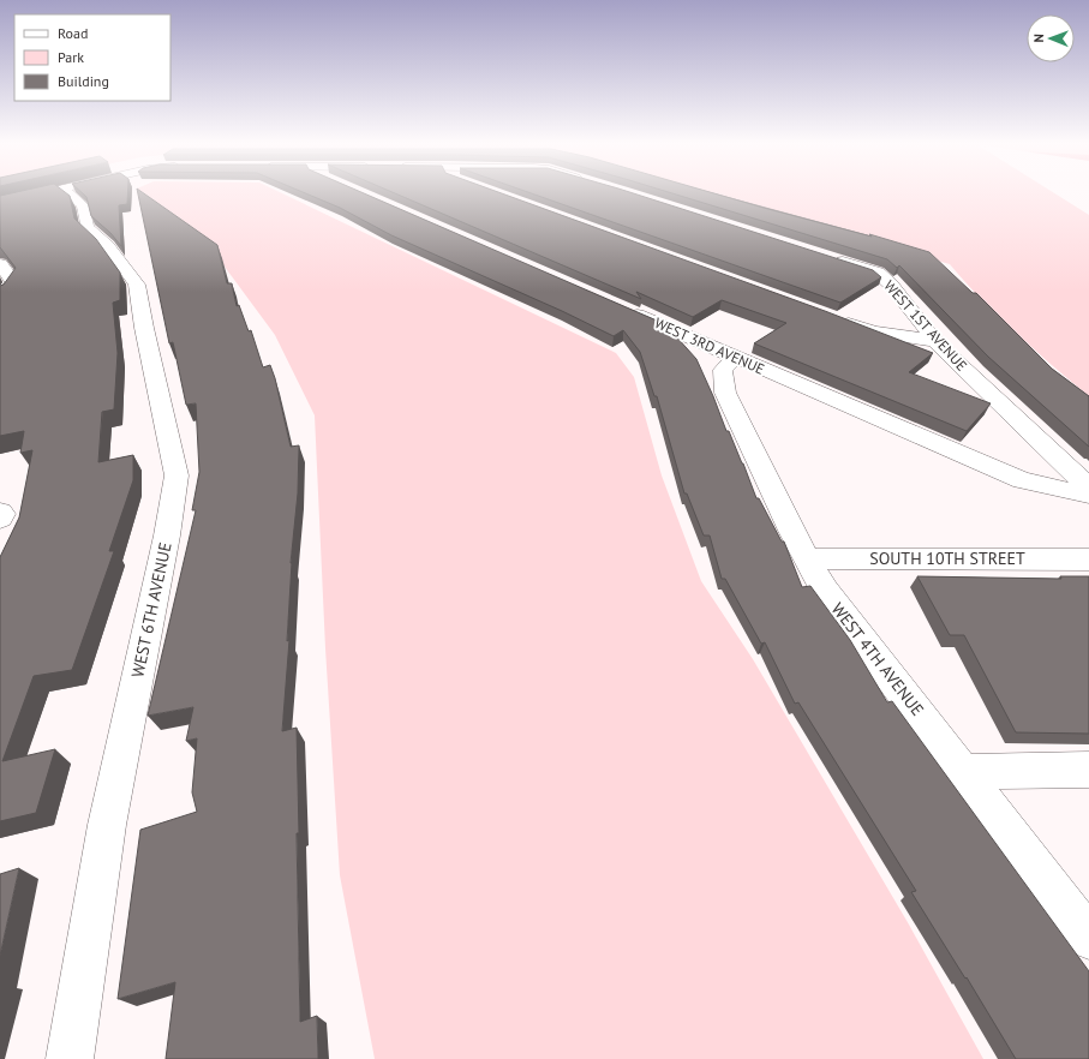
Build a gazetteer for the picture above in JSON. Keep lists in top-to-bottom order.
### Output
{
  "streets": {
    "street": [
      "WEST 1ST AVENUE",
      "WEST 3RD AVENUE",
      "SOUTH 10TH STREET",
      "WEST 6TH AVENUE",
      "WEST 4TH AVENUE"
    ]
  },
  "crossings": [
    ["WEST 3RD AVENUE", "WEST 4TH AVENUE"],
    ["SOUTH 10TH STREET", "WEST 4TH AVENUE"]
  ],
  "legend": ["Road", "Park", "Building"],
  "north": "left"
}
